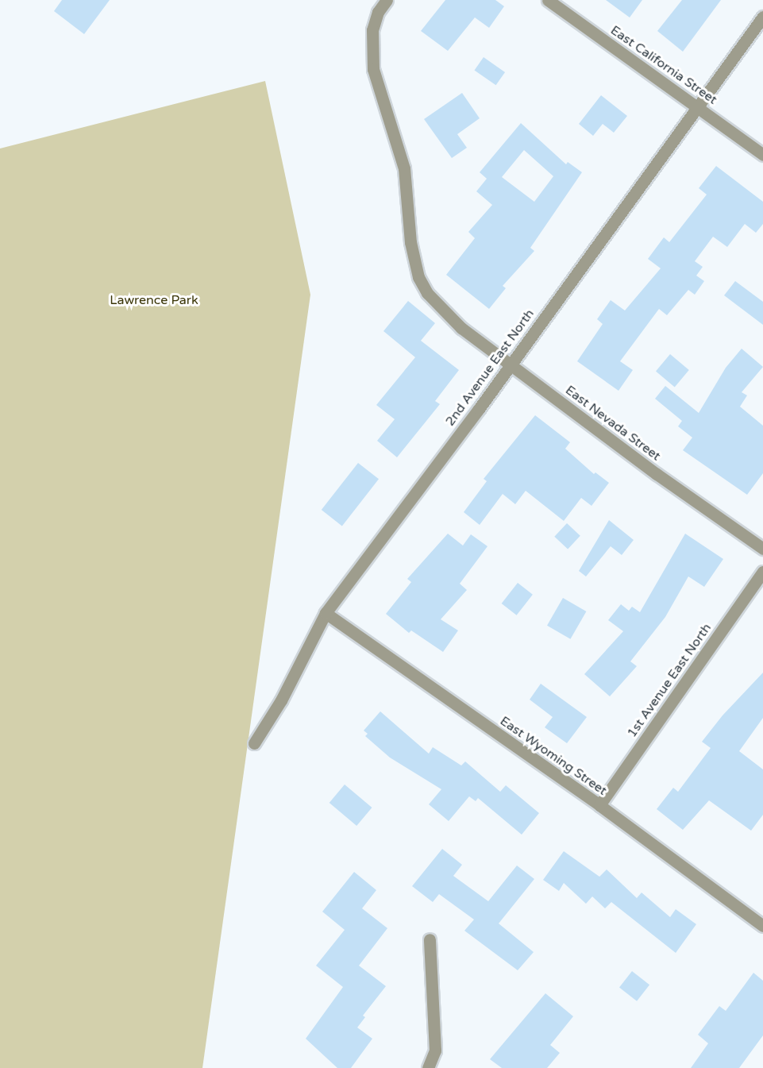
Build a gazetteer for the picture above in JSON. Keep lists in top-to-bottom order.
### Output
{
  "streets": {
    "street": [
      "East California Street",
      "2nd Avenue East North",
      "East Nevada Street",
      "1st Avenue East North",
      "East Wyoming Street"
    ]
  },
  "crossings": [
    ["East California Street", "2nd Avenue East North"],
    ["2nd Avenue East North", "East Nevada Street"],
    ["2nd Avenue East North", "East Wyoming Street"],
    ["1st Avenue East North", "East Wyoming Street"]
  ],
  "parks": ["Lawrence Park"]
}
